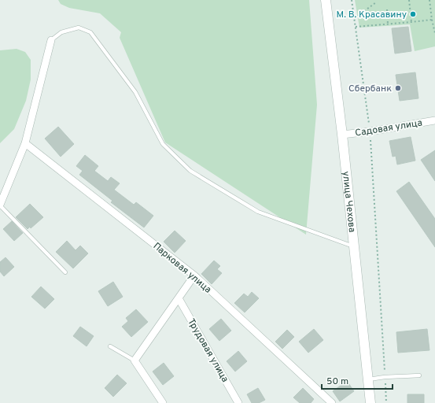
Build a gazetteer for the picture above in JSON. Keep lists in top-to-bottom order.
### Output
{
  "streets": {
    "street": [
      "Садовая улица",
      "улица Чехова",
      "Парковая улица",
      "Трудовая улица"
    ]
  },
  "crossings": [
    ["Садовая улица", "улица Чехова"]
  ],
  "places": ["М. В. Красавину", "Сбербанк"],
  "scale_bar": "50 m"
}
